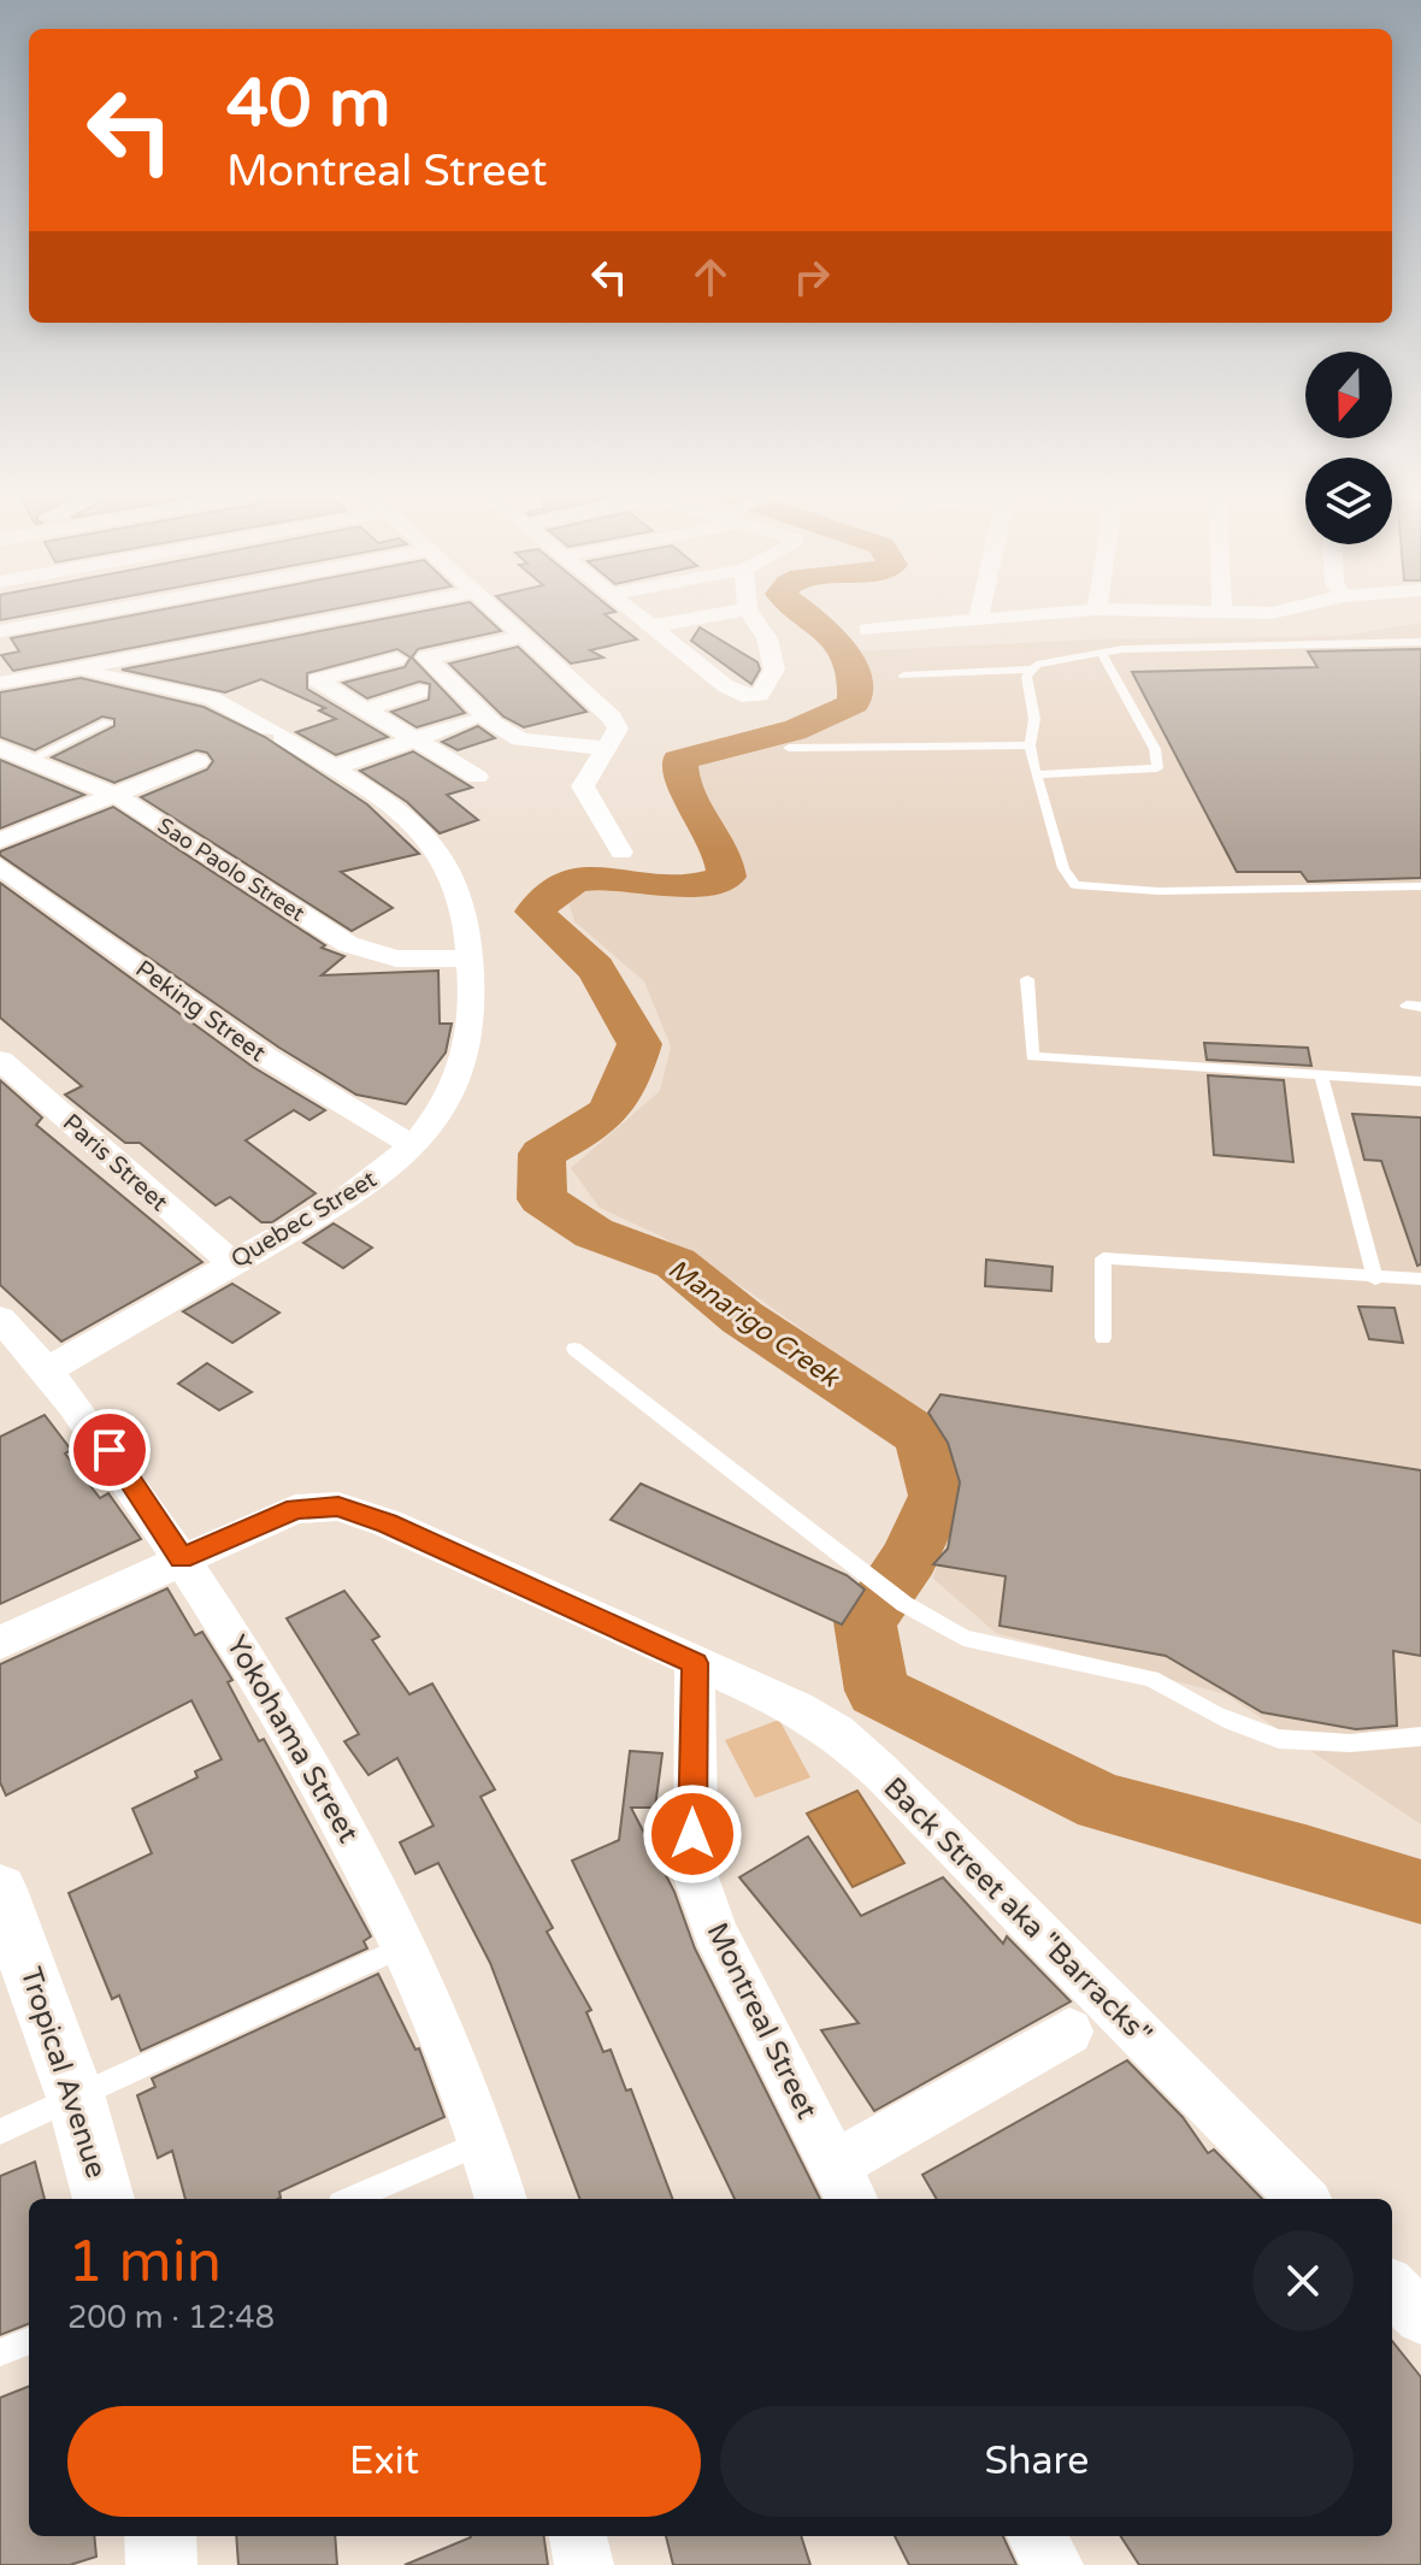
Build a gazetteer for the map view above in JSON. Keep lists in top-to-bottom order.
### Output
{
  "streets": {
    "street": [
      "Sao Paolo Street",
      "Peking Street",
      "Paris Street",
      "Quebec Street",
      "Yokohama Street",
      "Back Street aka \"Barracks\"",
      "Montreal Street",
      "Tropical Avenue"
    ]
  },
  "crossings": [
    ["Sao Paolo Street", "Quebec Street"],
    ["Peking Street", "Quebec Street"],
    ["Paris Street", "Quebec Street"],
    ["Quebec Street", "Yokohama Street"],
    ["Back Street aka \"Barracks\"", "Montreal Street"]
  ],
  "water": ["Manarigo Creek"],
  "north": "bottom",
  "page": {
    "turn": ["40 m", "Montreal Street"],
    "heading": ["1 min", "200 m · 12:48"],
    "buttons": ["Exit", "Share"]
  }
}
